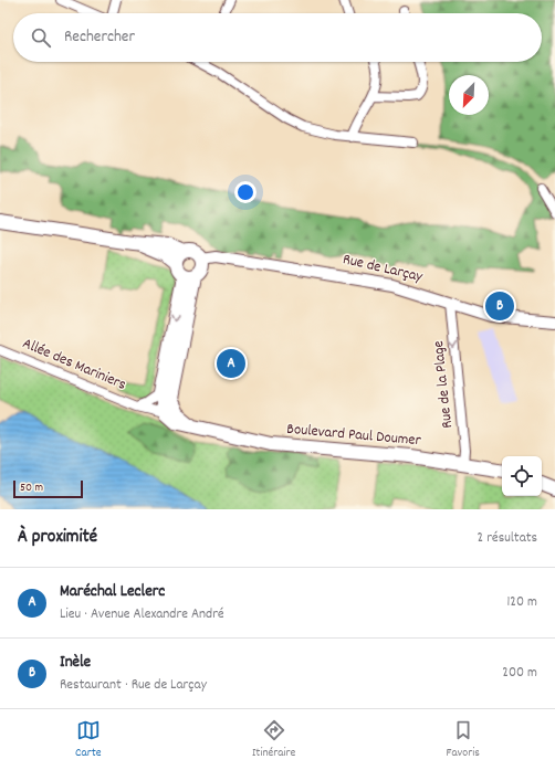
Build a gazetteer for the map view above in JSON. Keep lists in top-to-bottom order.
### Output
{
  "streets": {
    "main road": ["Boulevard Paul Doumer"],
    "street": ["Rue de Larçay", "Allée des Mariniers", "Rue de la Plage"]
  },
  "crossings": [
    ["Rue de Larçay", "Rue de la Plage"],
    ["Rue de la Plage", "Boulevard Paul Doumer"]
  ],
  "one_way": ["Rue de la Plage"],
  "scale_bar": "50 m",
  "north": "bottom left",
  "page": {
    "search": "Rechercher",
    "pins": ["B", "A"],
    "scale": "50 m",
    "heading": ["À proximité", "2 résultats"],
    "list": [
      {
        "mark": "A",
        "name": "Maréchal Leclerc",
        "note": "Lieu · Avenue Alexandre André",
        "value": "120 m"
      },
      {
        "mark": "B",
        "name": "Inèle",
        "note": "Restaurant · Rue de Larçay",
        "value": "200 m"
      }
    ],
    "nav": ["Carte", "Itinéraire", "Favoris"]
  }
}
